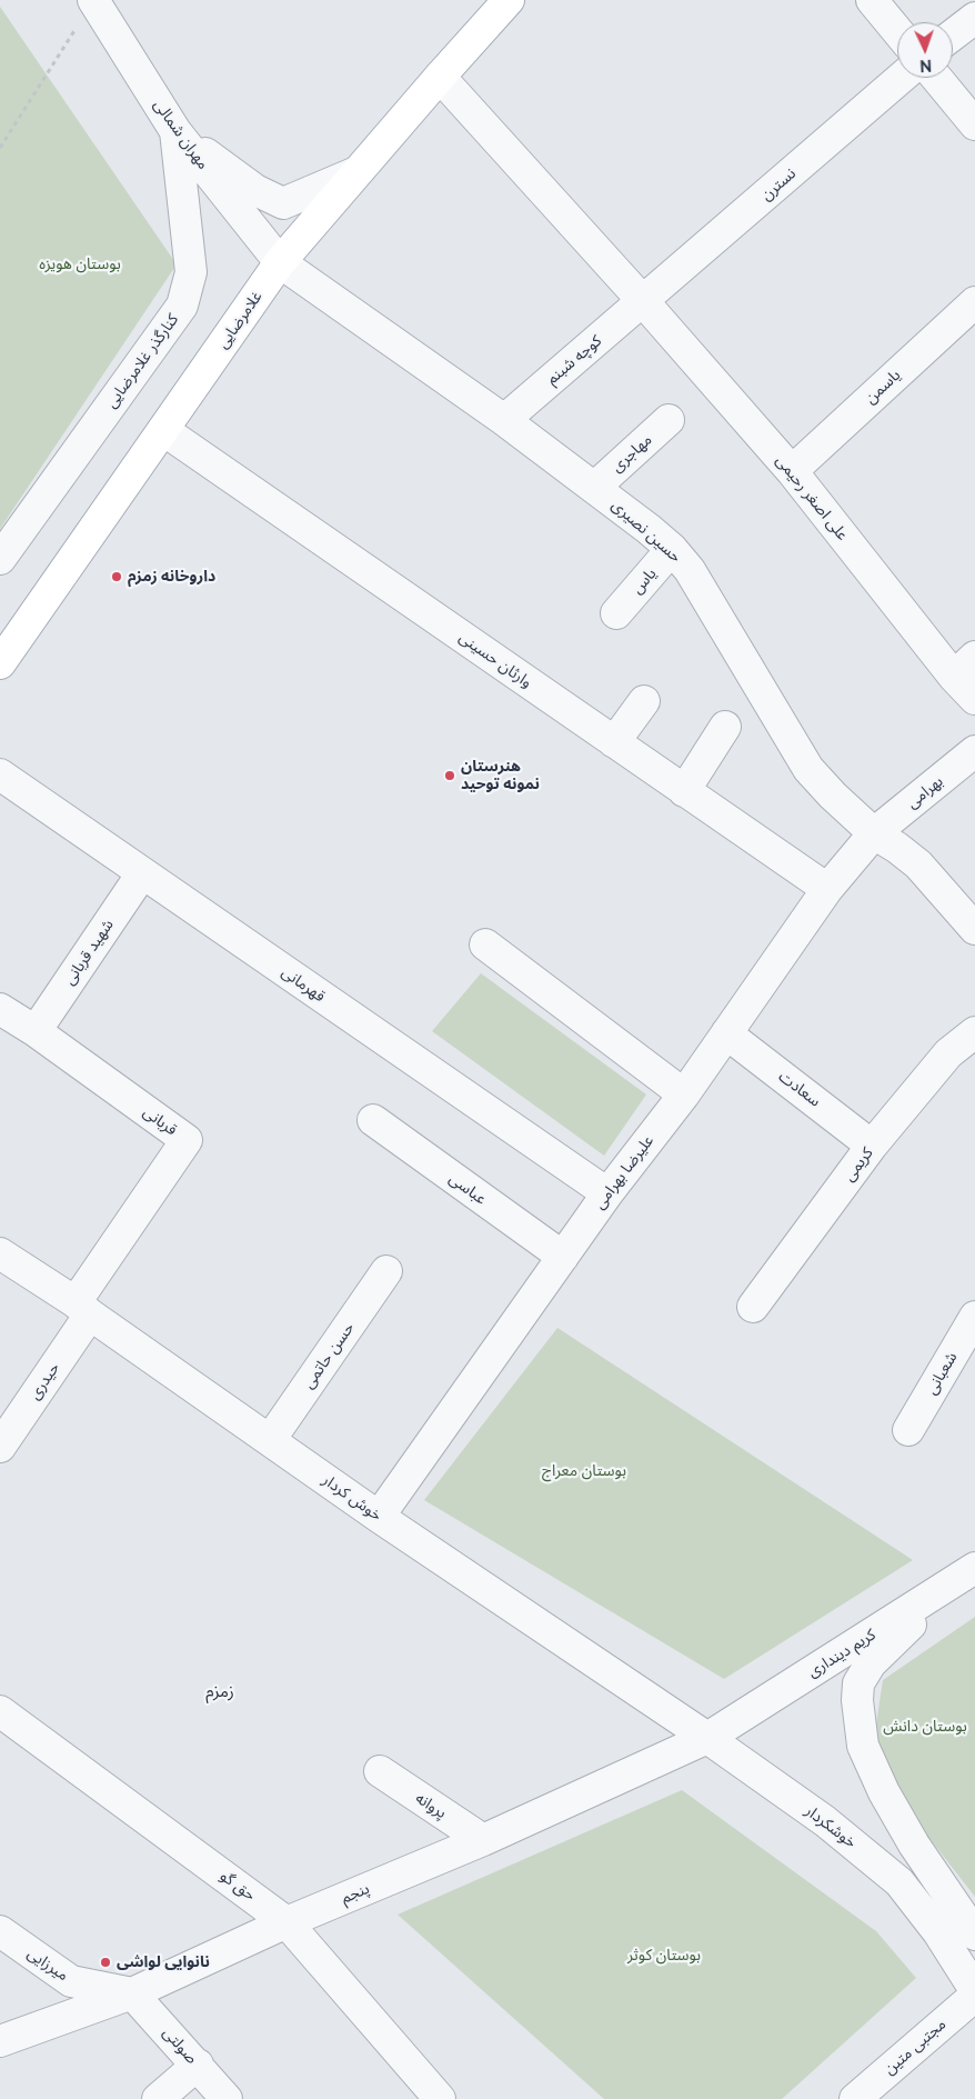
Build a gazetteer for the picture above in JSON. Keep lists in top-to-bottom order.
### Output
{
  "streets": {
    "main road": ["غلامرضایی"],
    "street": [
      "مهران شمالی",
      "نسترن",
      "کوچه شبنم",
      "کنارگذر غلامرضایی",
      "یاسمن",
      "مهاجری",
      "علی اصغر رحیمی",
      "حسین نصیری",
      "یاس",
      "وارثان حسینی",
      "بهرامی",
      "شهید قربانی",
      "قهرمانی",
      "سعادت",
      "قربانی",
      "کریمی",
      "علیرضا بهرامی",
      "عباسی",
      "حسن حاتمی",
      "شعبانی",
      "حیدری",
      "خوش کردار",
      "کریم دینداری",
      "پروانه",
      "خوشکردار",
      "حق گو",
      "پنجم",
      "میرزایی",
      "صولتی",
      "مجتبی متین"
    ]
  },
  "crossings": [
    ["مهران شمالی", "غلامرضایی"],
    ["مهران شمالی", "کنارگذر غلامرضایی"],
    ["مهران شمالی", "حسین نصیری"],
    ["نسترن", "کوچه شبنم"],
    ["نسترن", "علی اصغر رحیمی"],
    ["غلامرضایی", "علی اصغر رحیمی"],
    ["غلامرضایی", "حسین نصیری"],
    ["غلامرضایی", "وارثان حسینی"],
    ["کوچه شبنم", "علی اصغر رحیمی"],
    ["کوچه شبنم", "حسین نصیری"],
    ["یاسمن", "علی اصغر رحیمی"],
    ["مهاجری", "حسین نصیری"],
    ["حسین نصیری", "یاس"],
    ["حسین نصیری", "بهرامی"],
    ["حسین نصیری", "علیرضا بهرامی"],
    ["وارثان حسینی", "علیرضا بهرامی"],
    ["بهرامی", "علیرضا بهرامی"],
    ["شهید قربانی", "قهرمانی"],
    ["شهید قربانی", "قربانی"],
    ["قهرمانی", "علیرضا بهرامی"],
    ["سعادت", "کریمی"],
    ["سعادت", "علیرضا بهرامی"],
    ["قربانی", "حیدری"],
    ["قربانی", "خوش کردار"],
    ["علیرضا بهرامی", "عباسی"],
    ["علیرضا بهرامی", "خوش کردار"],
    ["حسن حاتمی", "خوش کردار"],
    ["حیدری", "خوش کردار"],
    ["خوش کردار", "کریم دینداری"],
    ["خوش کردار", "خوشکردار"],
    ["خوش کردار", "پنجم"],
    ["کریم دینداری", "خوشکردار"],
    ["کریم دینداری", "پنجم"],
    ["پروانه", "پنجم"],
    ["خوشکردار", "پنجم"],
    ["حق گو", "پنجم"],
    ["پنجم", "میرزایی"],
    ["پنجم", "صولتی"],
    ["میرزایی", "صولتی"]
  ],
  "districts": ["زمزم"],
  "parks": [
    "بوستان هویزه",
    "بوستان معراج",
    "بوستان دانش",
    "بوستان کوثر"
  ],
  "places": ["داروخانه زمزم", "هنرستان نمونه توحید", "نانوایی لواشی"],
  "north": "bottom"
}
